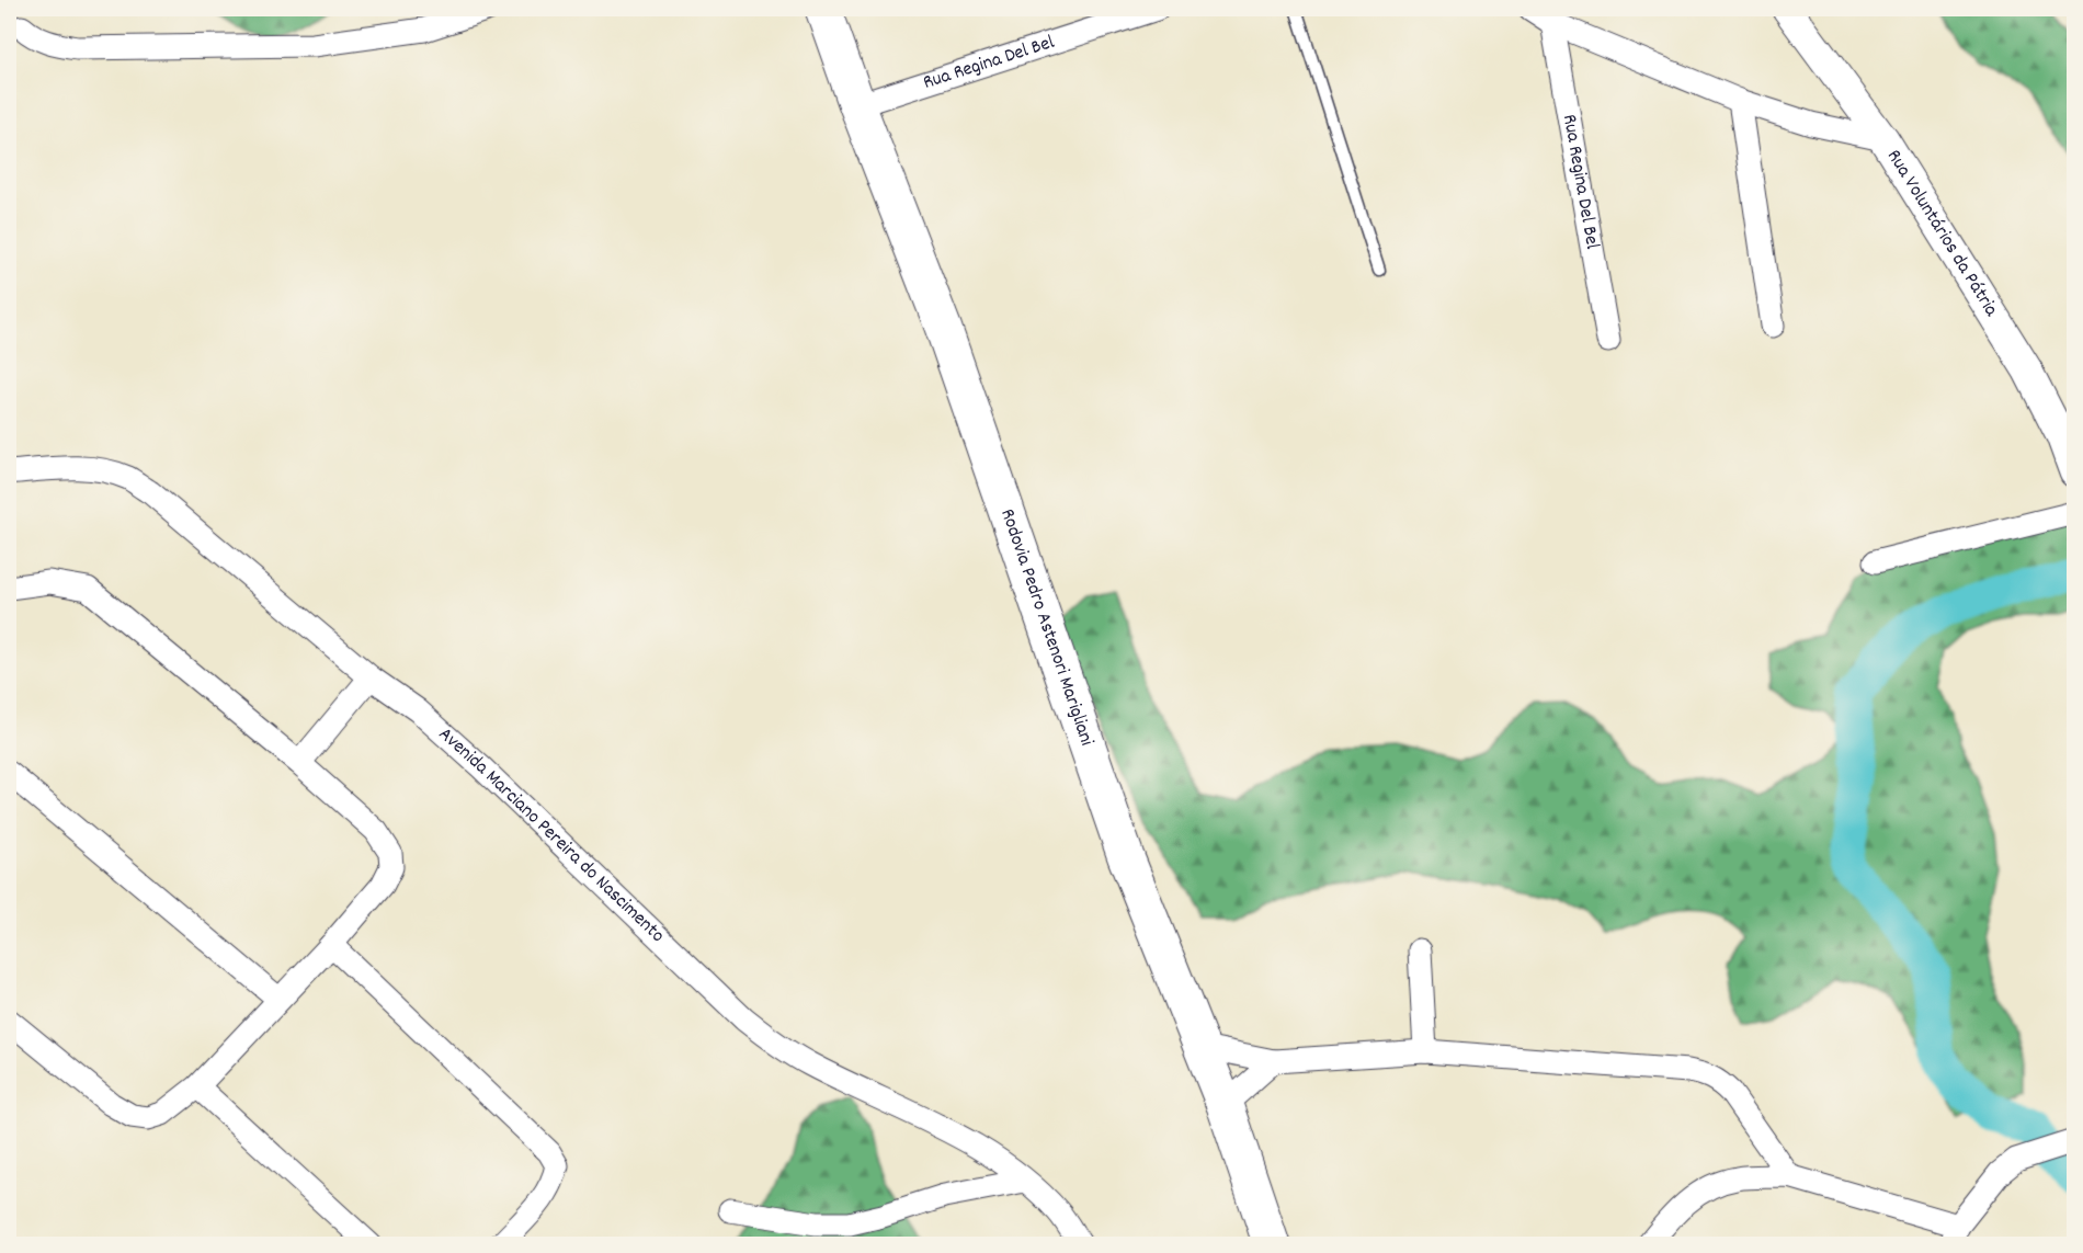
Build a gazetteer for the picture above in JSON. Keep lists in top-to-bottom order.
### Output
{
  "streets": {
    "main road": ["Rodovia Pedro Astenori Marigliani"],
    "street": ["Rua Regina Del Bel", "Rua Voluntários da Pátria", "Avenida Marciano Pereira do Nascimento"]
  },
  "crossings": [
    ["Rua Regina Del Bel", "Rodovia Pedro Astenori Marigliani"]
  ]
}
